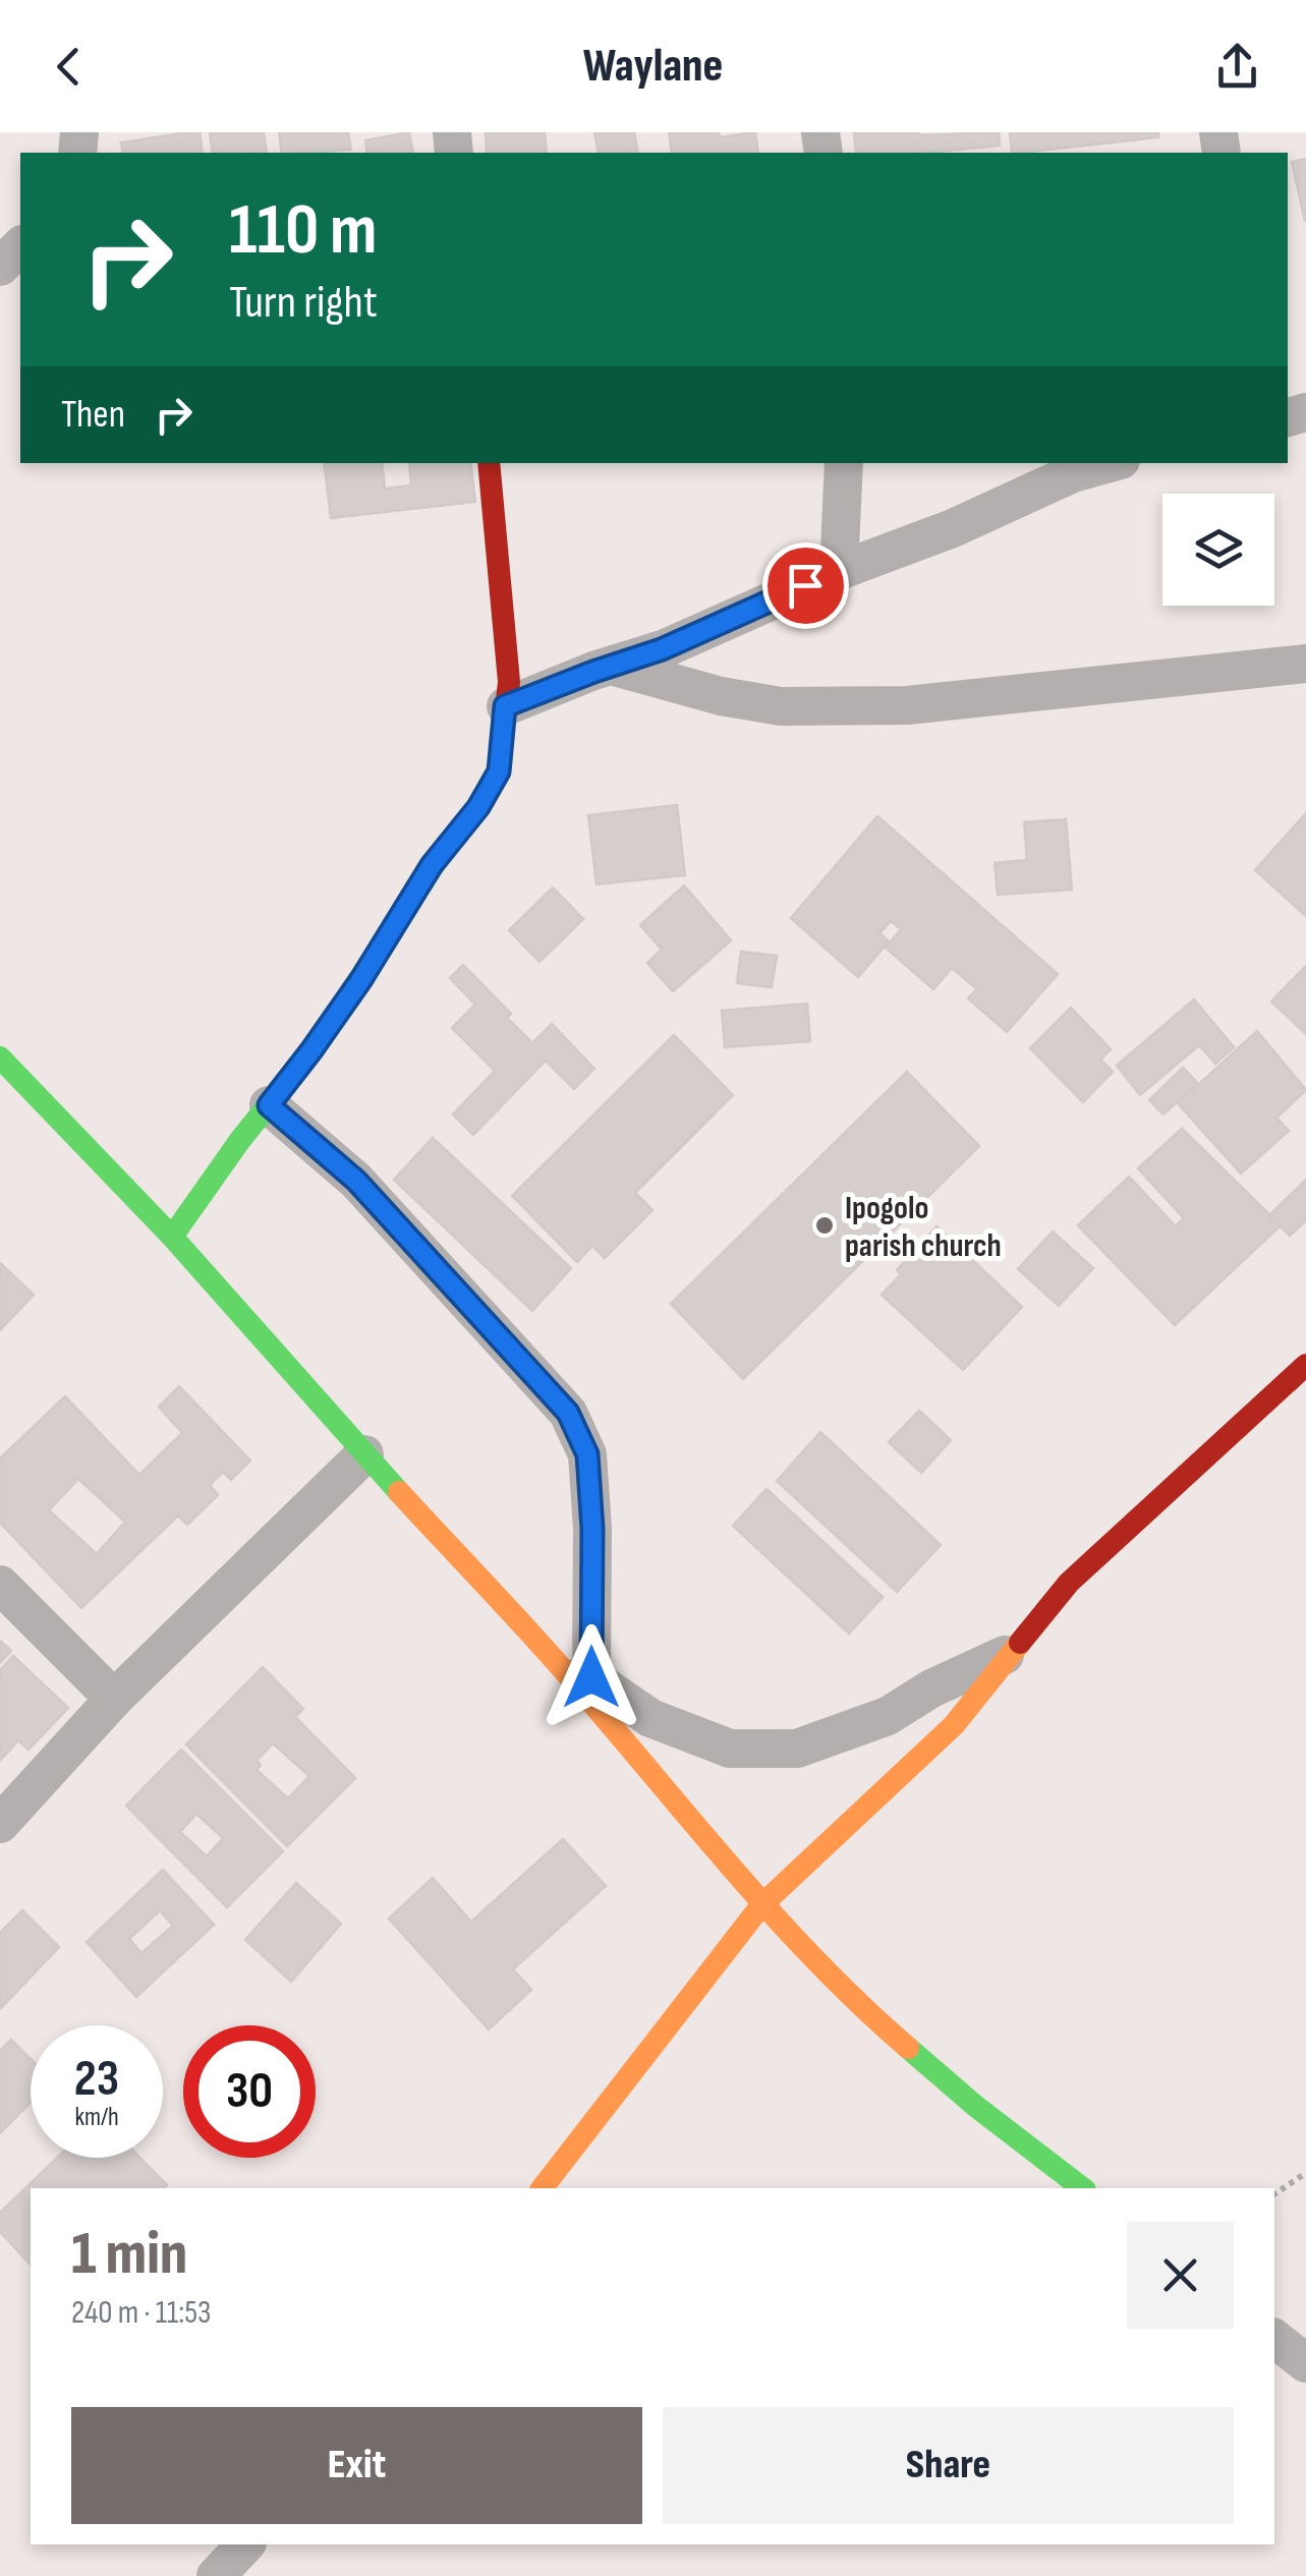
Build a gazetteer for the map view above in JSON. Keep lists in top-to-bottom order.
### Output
{
  "places": ["Ipogolo parish church"],
  "page": {
    "header": "Waylane",
    "turn": ["110 m", "Turn right"],
    "then": "Then",
    "speed": "23 km/h",
    "limit": "30",
    "heading": ["1 min", "240 m · 11:53"],
    "buttons": ["Exit", "Share"]
  }
}
